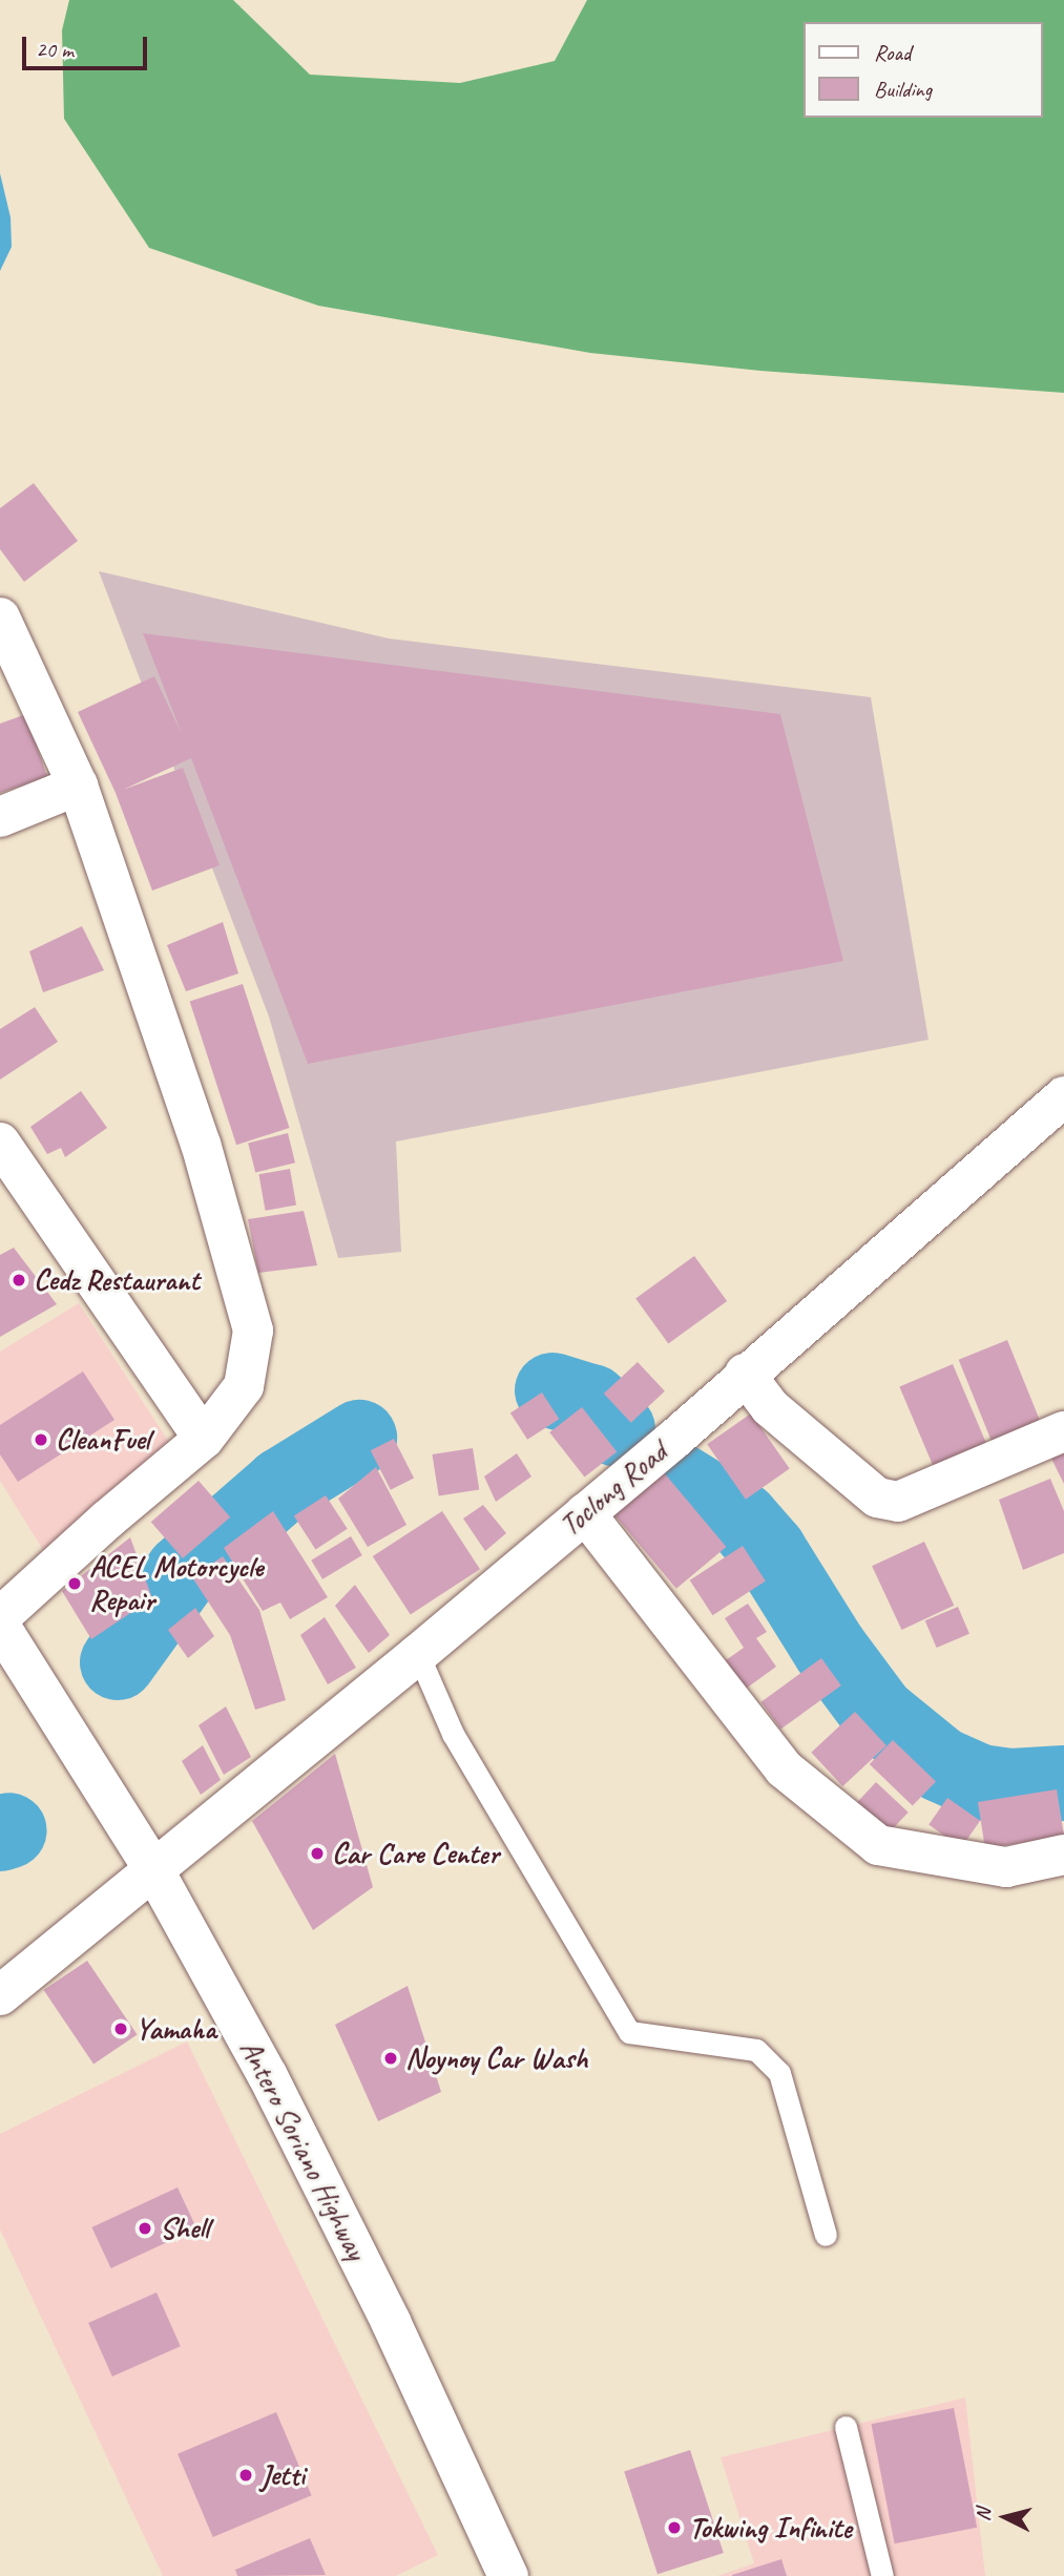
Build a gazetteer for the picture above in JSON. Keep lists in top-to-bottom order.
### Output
{
  "streets": {
    "street": ["Toclong Road", "Antero Soriano Highway"]
  },
  "crossings": [
    ["Toclong Road", "Antero Soriano Highway"]
  ],
  "places": [
    "Cedz Restaurant",
    "CleanFuel",
    "ACEL Motorcycle Repair",
    "Car Care Center",
    "Yamaha",
    "Noynoy Car Wash",
    "Shell",
    "Jetti",
    "Tokwing Infinite"
  ],
  "legend": ["Road", "Building"],
  "scale_bar": "20 m",
  "north": "left"
}
